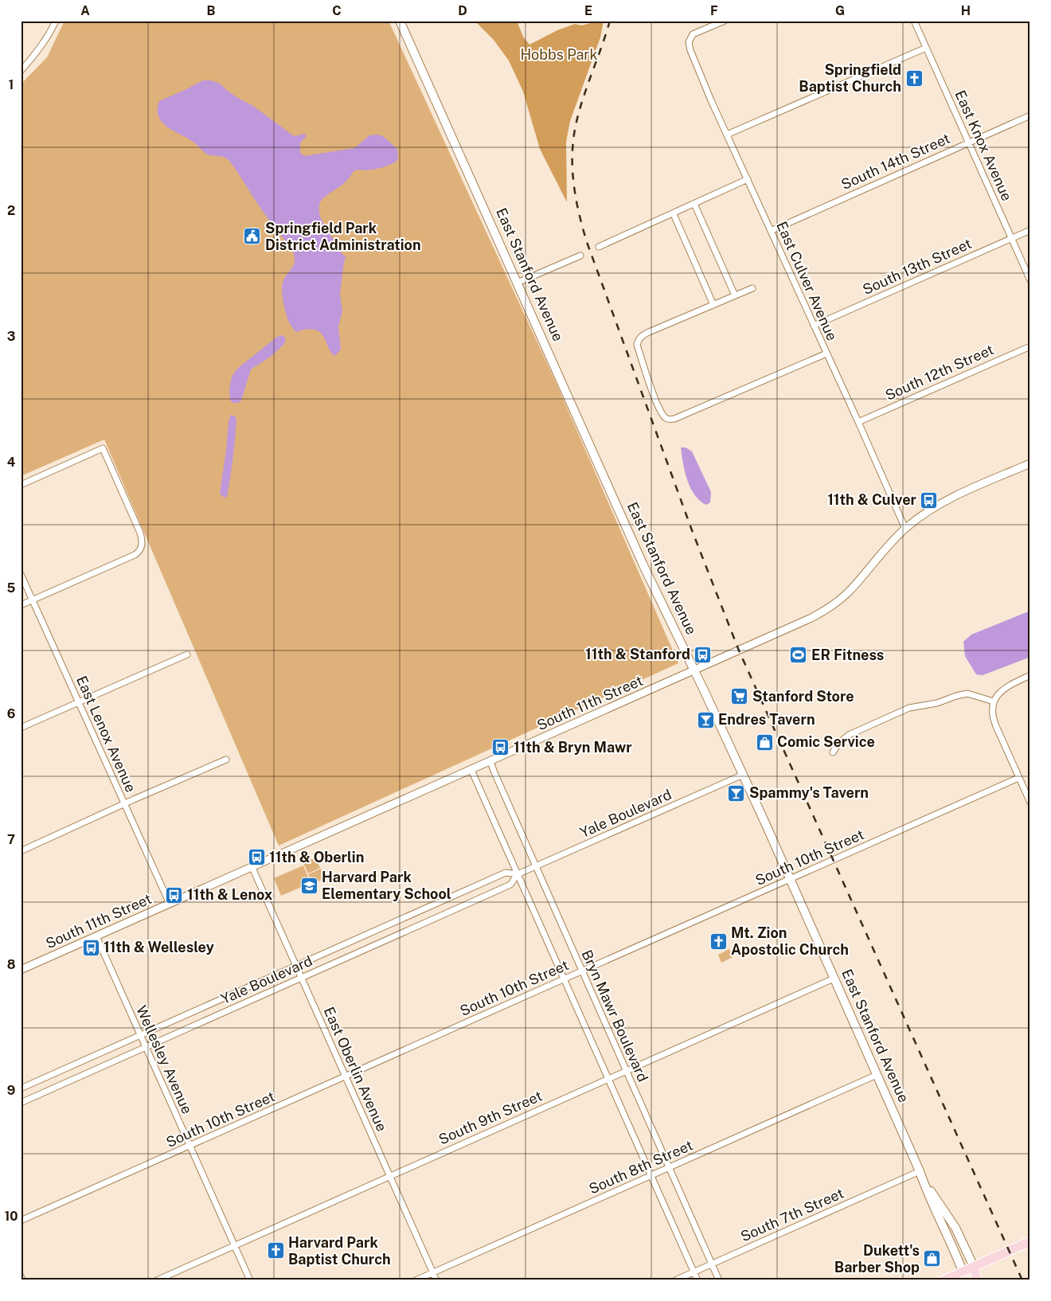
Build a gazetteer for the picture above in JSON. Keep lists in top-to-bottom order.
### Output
{
  "streets": {
    "main road": ["East Stanford Avenue"],
    "street": [
      "East Knox Avenue",
      "South 14th Street",
      "South 13th Street",
      "East Culver Avenue",
      "South 12th Street",
      "South 11th Street",
      "East Lenox Avenue",
      "Yale Boulevard",
      "South 10th Street",
      "Bryn Mawr Boulevard",
      "Wellesley Avenue",
      "East Oberlin Avenue",
      "South 9th Street",
      "South 8th Street",
      "South 7th Street"
    ]
  },
  "crossings": [
    ["East Knox Avenue", "South 14th Street"],
    ["East Knox Avenue", "South 13th Street"],
    ["South 14th Street", "East Culver Avenue"],
    ["South 13th Street", "East Culver Avenue"],
    ["East Stanford Avenue", "South 11th Street"],
    ["East Stanford Avenue", "Yale Boulevard"],
    ["East Stanford Avenue", "South 10th Street"],
    ["East Stanford Avenue", "South 9th Street"],
    ["East Stanford Avenue", "South 8th Street"],
    ["East Stanford Avenue", "South 7th Street"],
    ["East Culver Avenue", "South 12th Street"],
    ["East Culver Avenue", "South 11th Street"],
    ["South 11th Street", "East Lenox Avenue"],
    ["South 11th Street", "Bryn Mawr Boulevard"],
    ["South 11th Street", "Wellesley Avenue"],
    ["South 11th Street", "East Oberlin Avenue"],
    ["Yale Boulevard", "Bryn Mawr Boulevard"],
    ["Yale Boulevard", "Wellesley Avenue"],
    ["Yale Boulevard", "East Oberlin Avenue"],
    ["South 10th Street", "Bryn Mawr Boulevard"],
    ["South 10th Street", "Wellesley Avenue"],
    ["South 10th Street", "East Oberlin Avenue"],
    ["Bryn Mawr Boulevard", "South 9th Street"],
    ["Bryn Mawr Boulevard", "South 8th Street"],
    ["Bryn Mawr Boulevard", "South 7th Street"],
    ["Wellesley Avenue", "South 9th Street"],
    ["East Oberlin Avenue", "South 9th Street"],
    ["East Oberlin Avenue", "South 8th Street"]
  ],
  "parks": ["Hobbs Park"],
  "places": {
    "church": ["Springfield Baptist Church", "Mt. Zion Apostolic Church", "Harvard Park Baptist Church"],
    "public building": ["Springfield Park District Administration"],
    "bus stop": [
      "11th & Culver",
      "11th & Stanford",
      "11th & Bryn Mawr",
      "11th & Oberlin",
      "11th & Lenox",
      "11th & Wellesley"
    ],
    "sports": ["ER Fitness"],
    "supermarket": ["Stanford Store"],
    "bar": ["Endres Tavern", "Spammy's Tavern"],
    "shop": ["Comic Service", "Dukett's Barber Shop"],
    "school or university": ["Harvard Park Elementary School"]
  },
  "grid": {
    "columns": [
      "A",
      "B",
      "C",
      "D",
      "E",
      "F",
      "G",
      "H"
    ],
    "rows": [
      "1",
      "2",
      "3",
      "4",
      "5",
      "6",
      "7",
      "8",
      "9",
      "10"
    ]
  }
}
